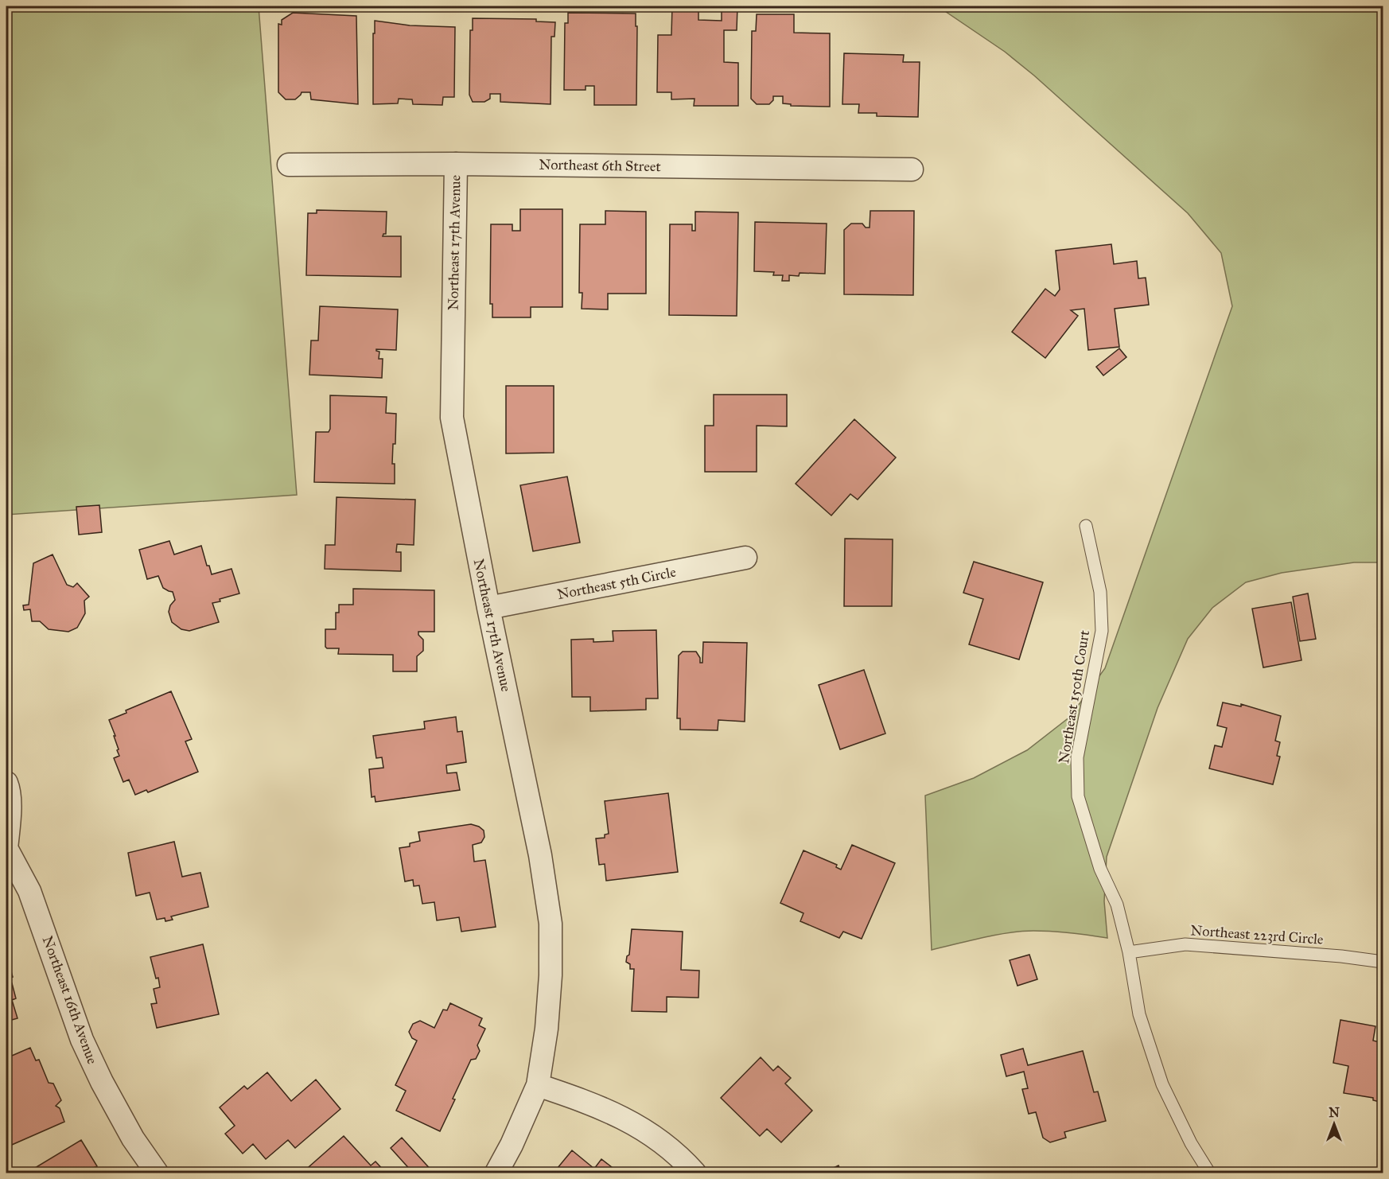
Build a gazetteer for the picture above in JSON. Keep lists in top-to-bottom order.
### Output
{
  "streets": {
    "street": [
      "Northeast 6th Street",
      "Northeast 17th Avenue",
      "Northeast 5th Circle",
      "Northeast 16th Avenue"
    ],
    "lane": ["Northeast 150th Court", "Northeast 223rd Circle"]
  },
  "crossings": [
    ["Northeast 6th Street", "Northeast 17th Avenue"],
    ["Northeast 17th Avenue", "Northeast 5th Circle"],
    ["Northeast 150th Court", "Northeast 223rd Circle"]
  ],
  "north": "top"
}
